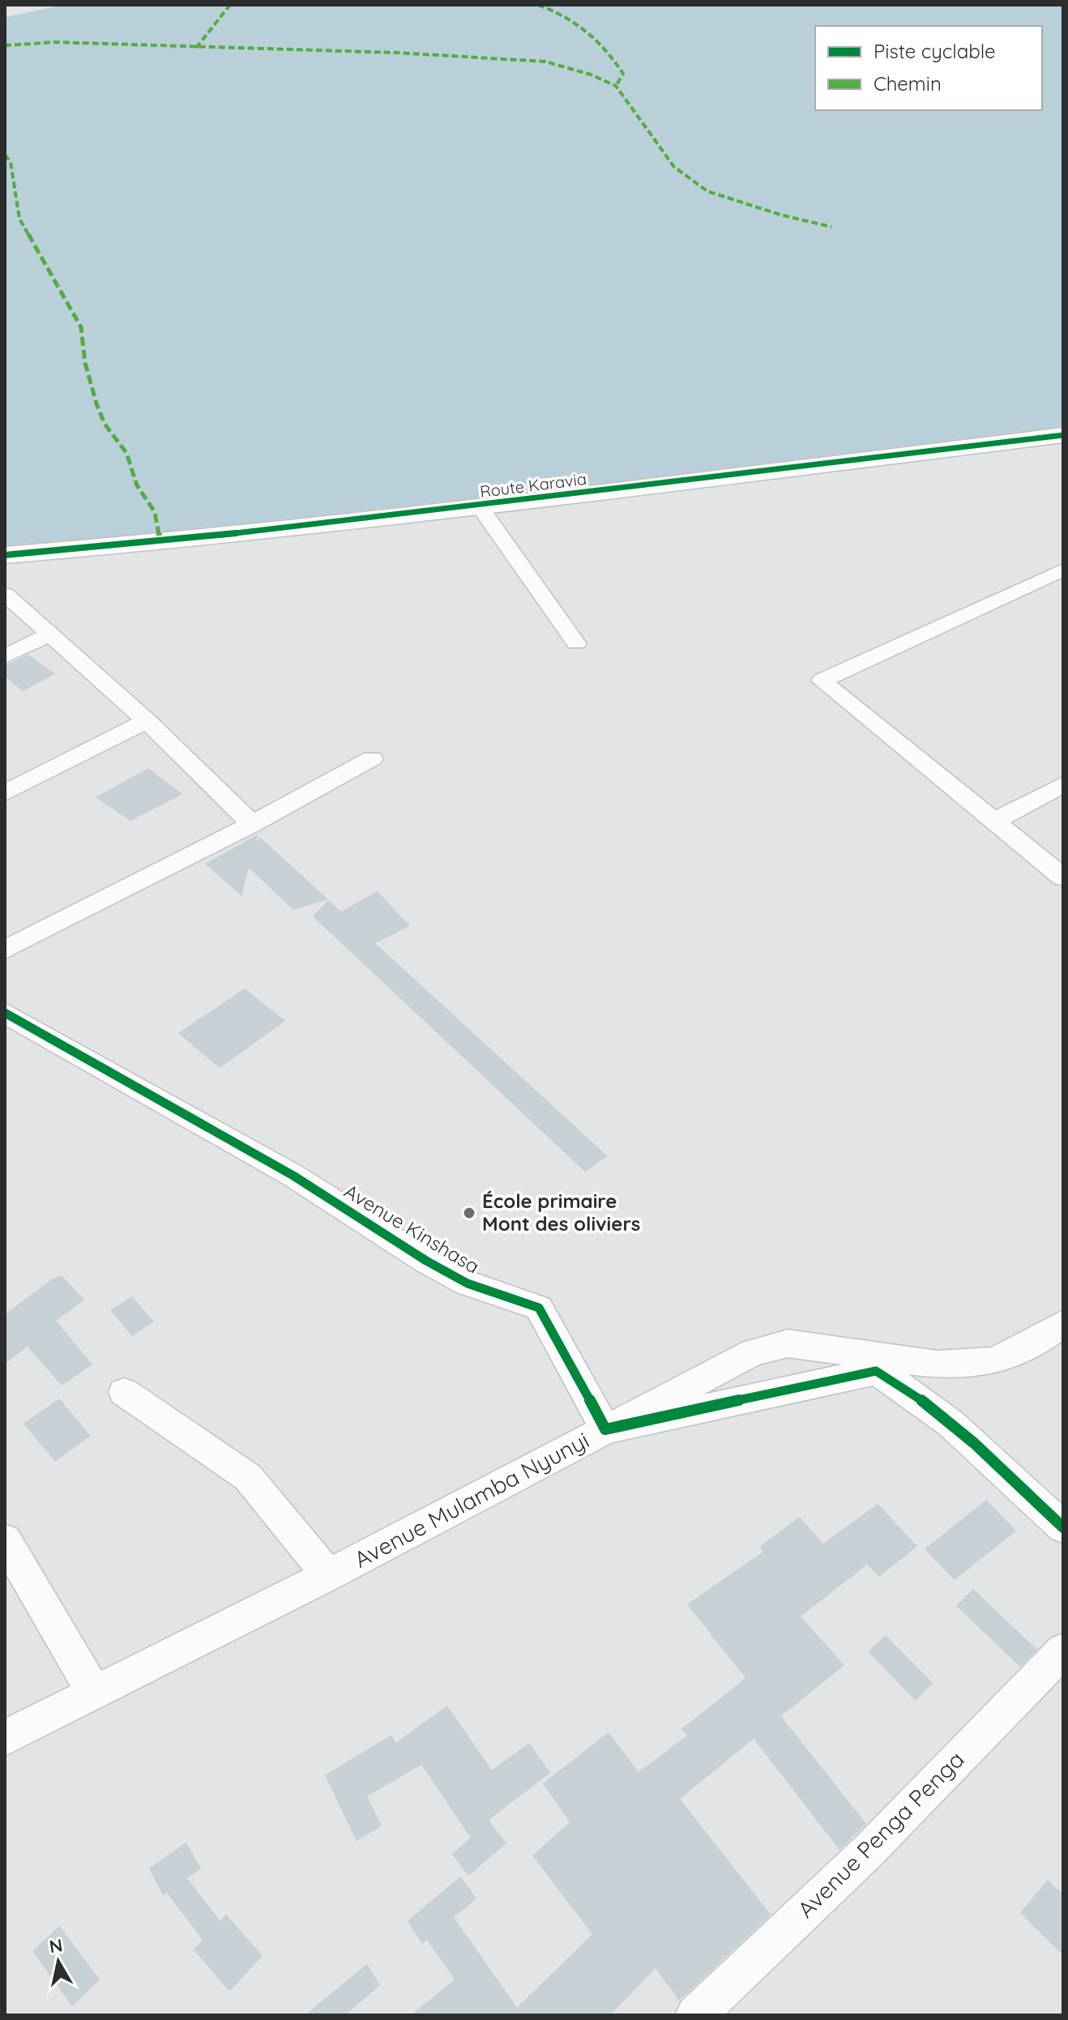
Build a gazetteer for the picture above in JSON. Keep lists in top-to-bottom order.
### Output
{
  "streets": {
    "street": [
      "Route Karavia",
      "Avenue Kinshasa",
      "Avenue Mulamba Nyunyi",
      "Avenue Penga Penga"
    ]
  },
  "crossings": [
    ["Avenue Kinshasa", "Avenue Mulamba Nyunyi"]
  ],
  "places": ["École primaire Mont des oliviers"],
  "legend": ["Piste cyclable", "Chemin"],
  "north": "top"
}
